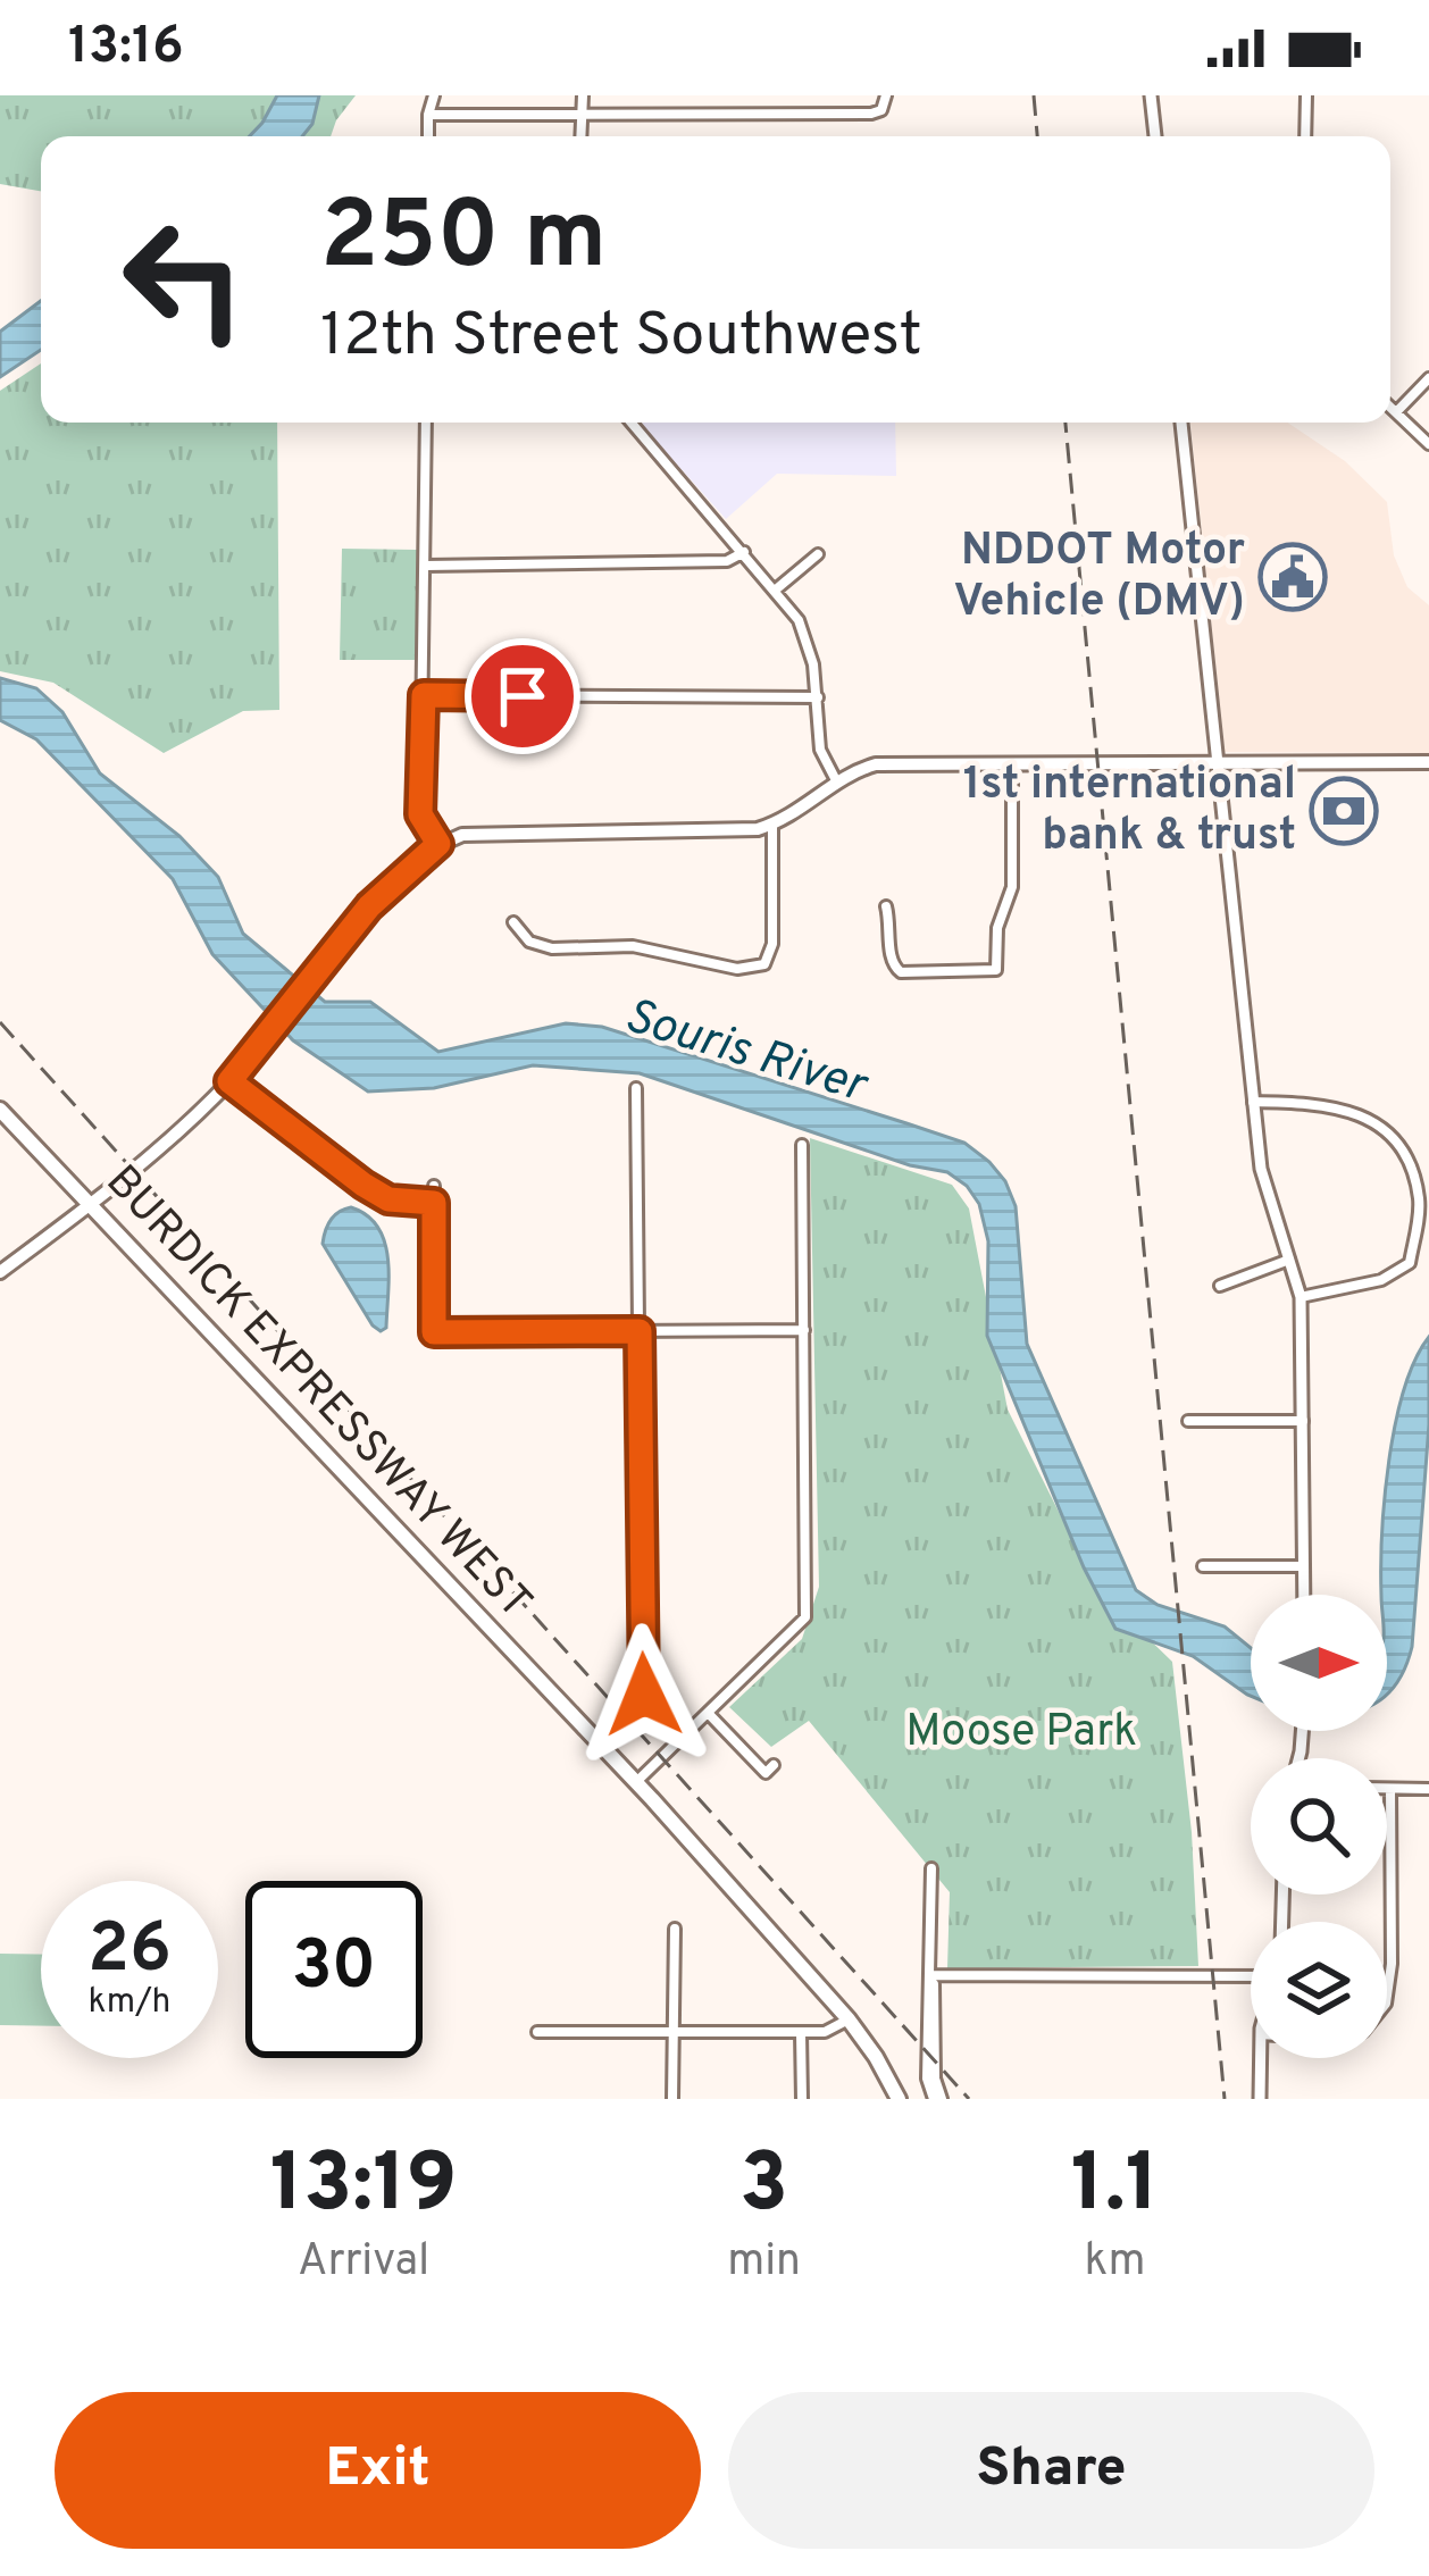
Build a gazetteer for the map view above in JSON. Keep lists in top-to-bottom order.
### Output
{
  "streets": {
    "main road": ["BURDICK EXPRESSWAY WEST"]
  },
  "water": ["Souris River"],
  "parks": ["Moose Park"],
  "places": {
    "public building": ["NDDOT Motor Vehicle (DMV)"],
    "bank": ["1st international bank & trust"]
  },
  "north": "right",
  "page": {
    "status": "13:16",
    "turn": ["250 m", "12th Street Southwest"],
    "speed": "26 km/h",
    "limit": "30",
    "eta": [
      "13:19",
      "Arrival",
      "3",
      "min",
      "1.1",
      "km"
    ],
    "buttons": ["Exit", "Share"]
  }
}
